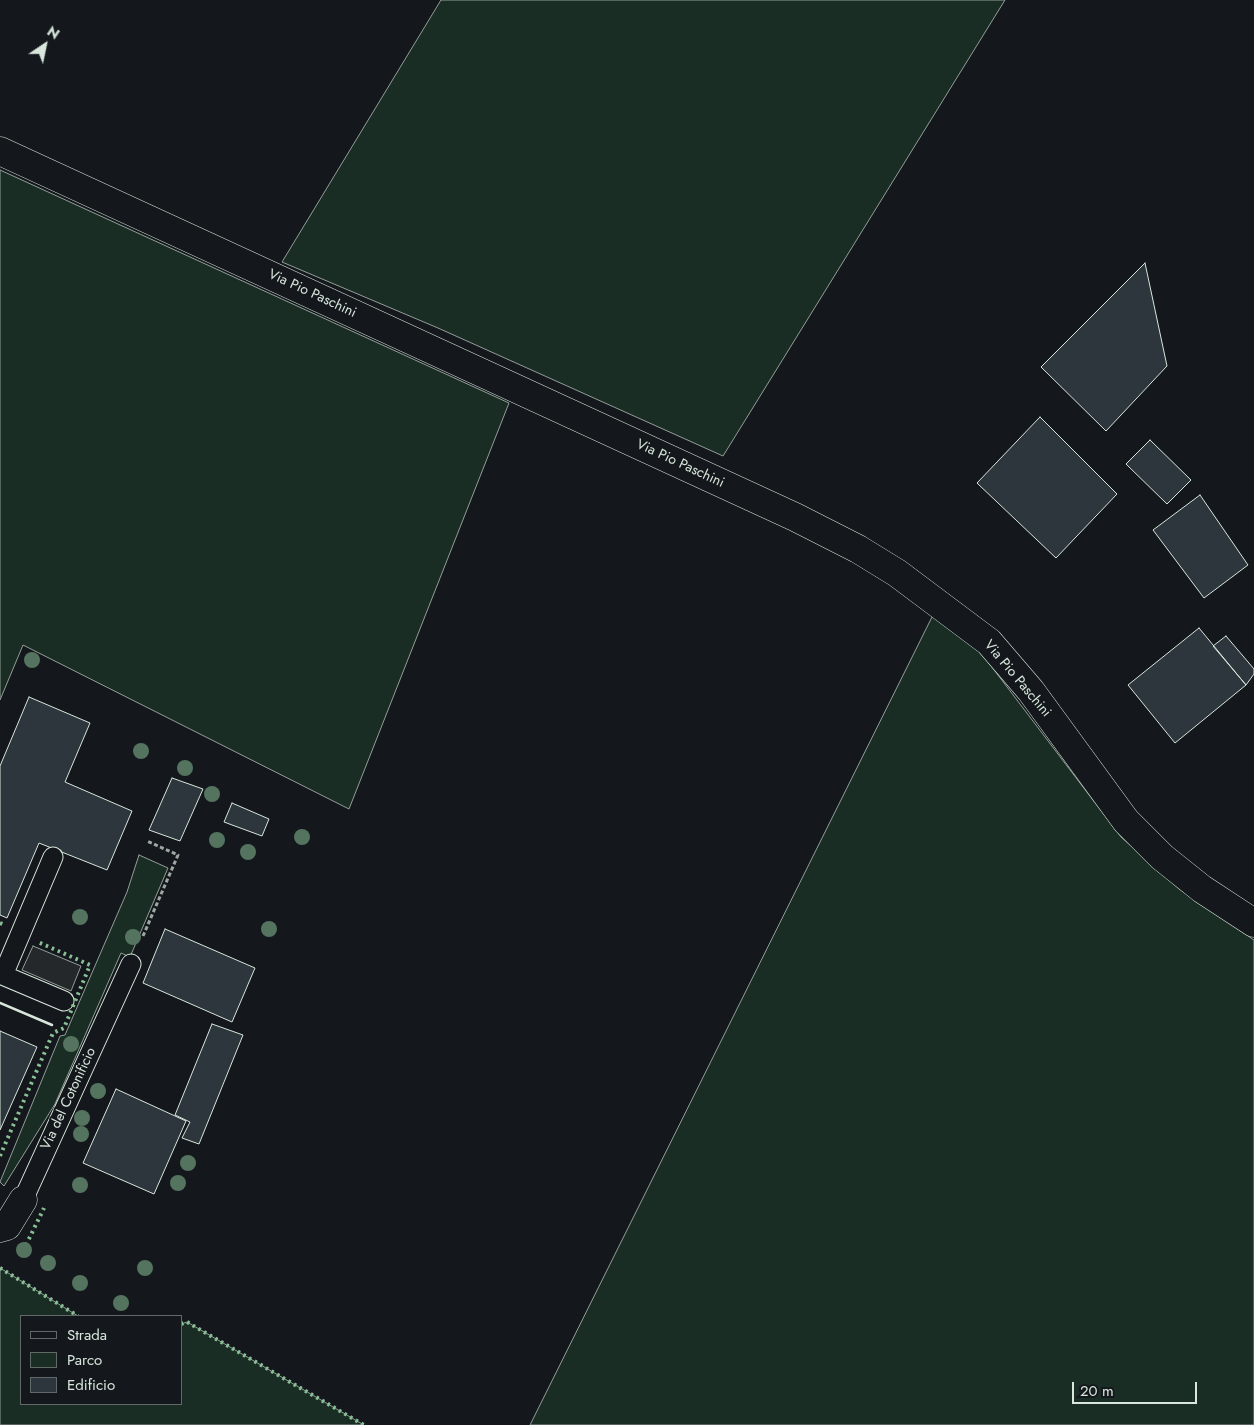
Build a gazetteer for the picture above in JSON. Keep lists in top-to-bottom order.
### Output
{
  "streets": {
    "street": ["Via Pio Paschini", "Via del Cotonificio"]
  },
  "legend": ["Strada", "Parco", "Edificio"],
  "scale_bar": "20 m",
  "north": "top right"
}
